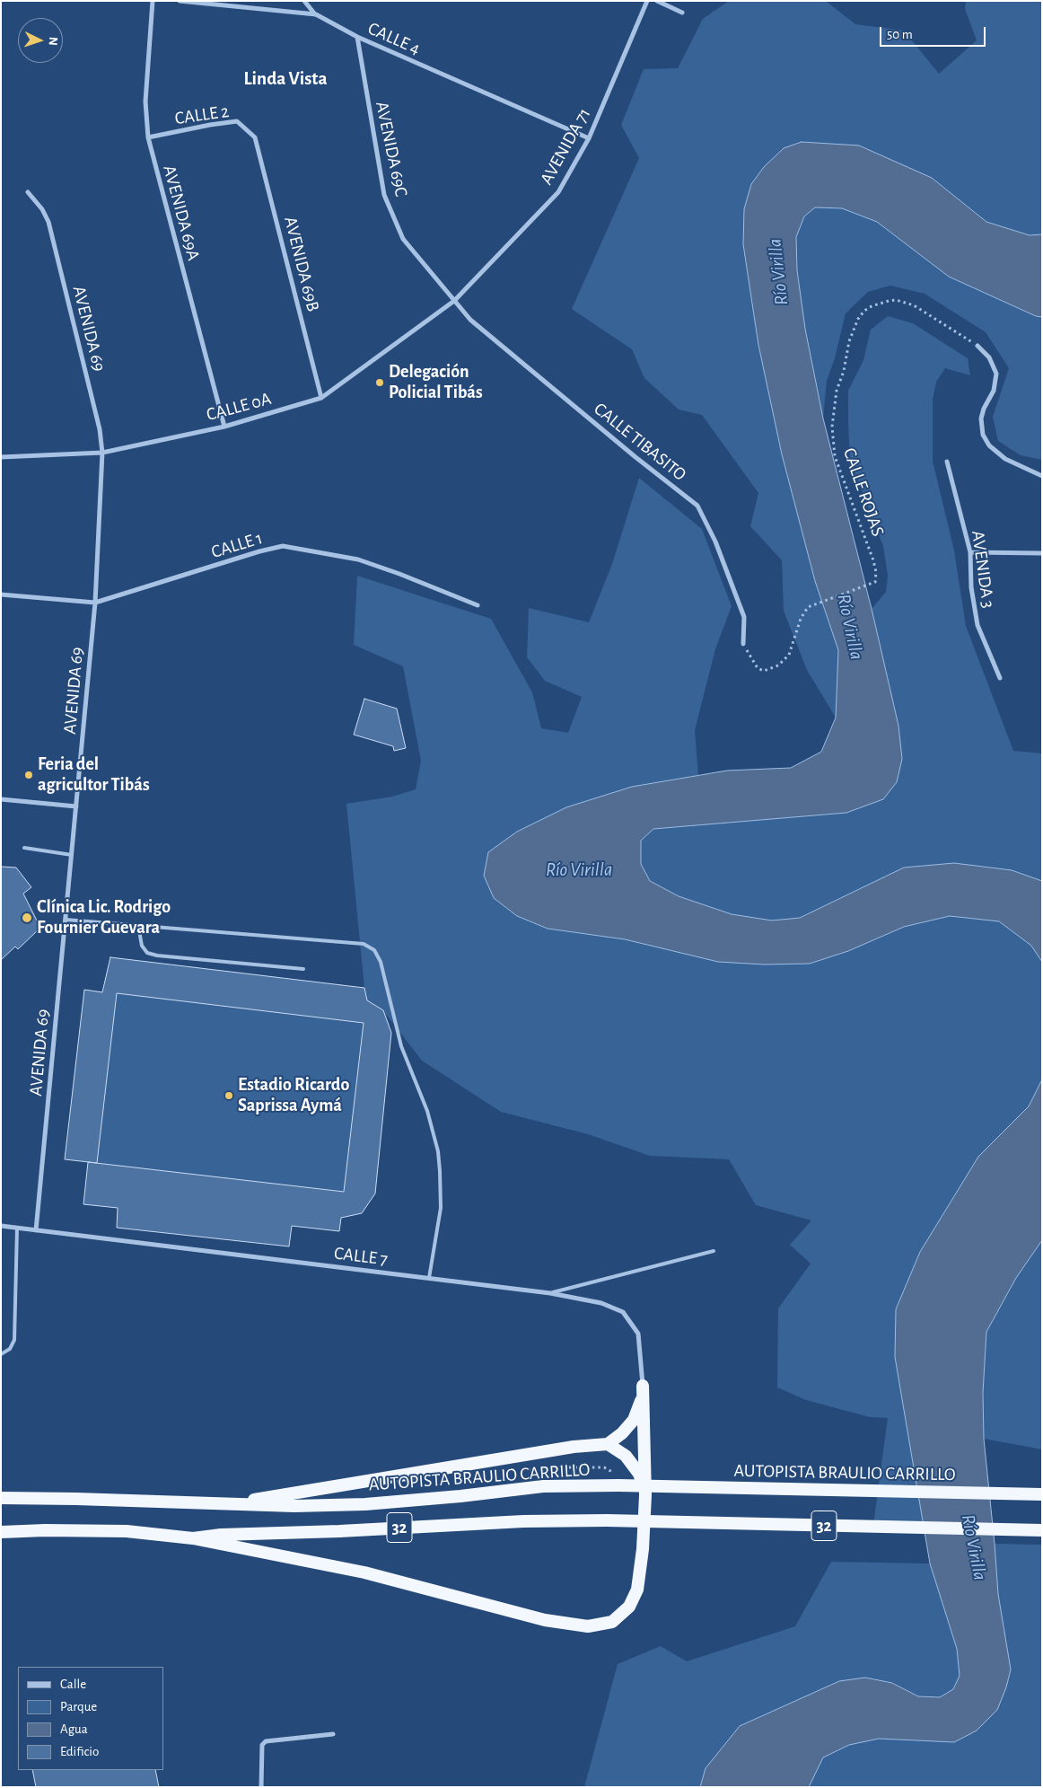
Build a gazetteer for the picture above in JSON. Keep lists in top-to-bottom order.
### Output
{
  "streets": {
    "highway": ["AUTOPISTA BRAULIO CARRILLO", "32"],
    "street": [
      "CALLE 4",
      "CALLE 2",
      "AVENIDA 71",
      "AVENIDA 69C",
      "AVENIDA 69A",
      "AVENIDA 69B",
      "AVENIDA 69",
      "CALLE 0A",
      "CALLE TIBASITO",
      "CALLE 1",
      "AVENIDA 3",
      "CALLE 7"
    ],
    "path": ["CALLE ROJAS"]
  },
  "crossings": [
    ["CALLE 4", "AVENIDA 71"],
    ["CALLE 4", "AVENIDA 69C"],
    ["CALLE 2", "AVENIDA 69A"],
    ["CALLE 2", "AVENIDA 69B"],
    ["AVENIDA 71", "AVENIDA 69C"],
    ["AVENIDA 71", "CALLE 0A"],
    ["AVENIDA 71", "CALLE TIBASITO"],
    ["AVENIDA 69C", "CALLE 0A"],
    ["AVENIDA 69C", "CALLE TIBASITO"],
    ["AVENIDA 69A", "CALLE 0A"],
    ["AVENIDA 69B", "CALLE 0A"],
    ["AVENIDA 69", "CALLE 0A"],
    ["AVENIDA 69", "CALLE 1"],
    ["AVENIDA 69", "CALLE 7"],
    ["CALLE 0A", "CALLE TIBASITO"],
    ["CALLE TIBASITO", "CALLE ROJAS"]
  ],
  "districts": ["Linda Vista"],
  "water": ["Río Virilla"],
  "places": [
    "Delegación Policial Tibás",
    "Feria del agricultor Tibás",
    "Clínica Lic. Rodrigo Fournier Guevara",
    "Estadio Ricardo Saprissa Aymá"
  ],
  "legend": [
    "Calle",
    "Parque",
    "Agua",
    "Edificio"
  ],
  "scale_bar": "50 m",
  "north": "right"
}
